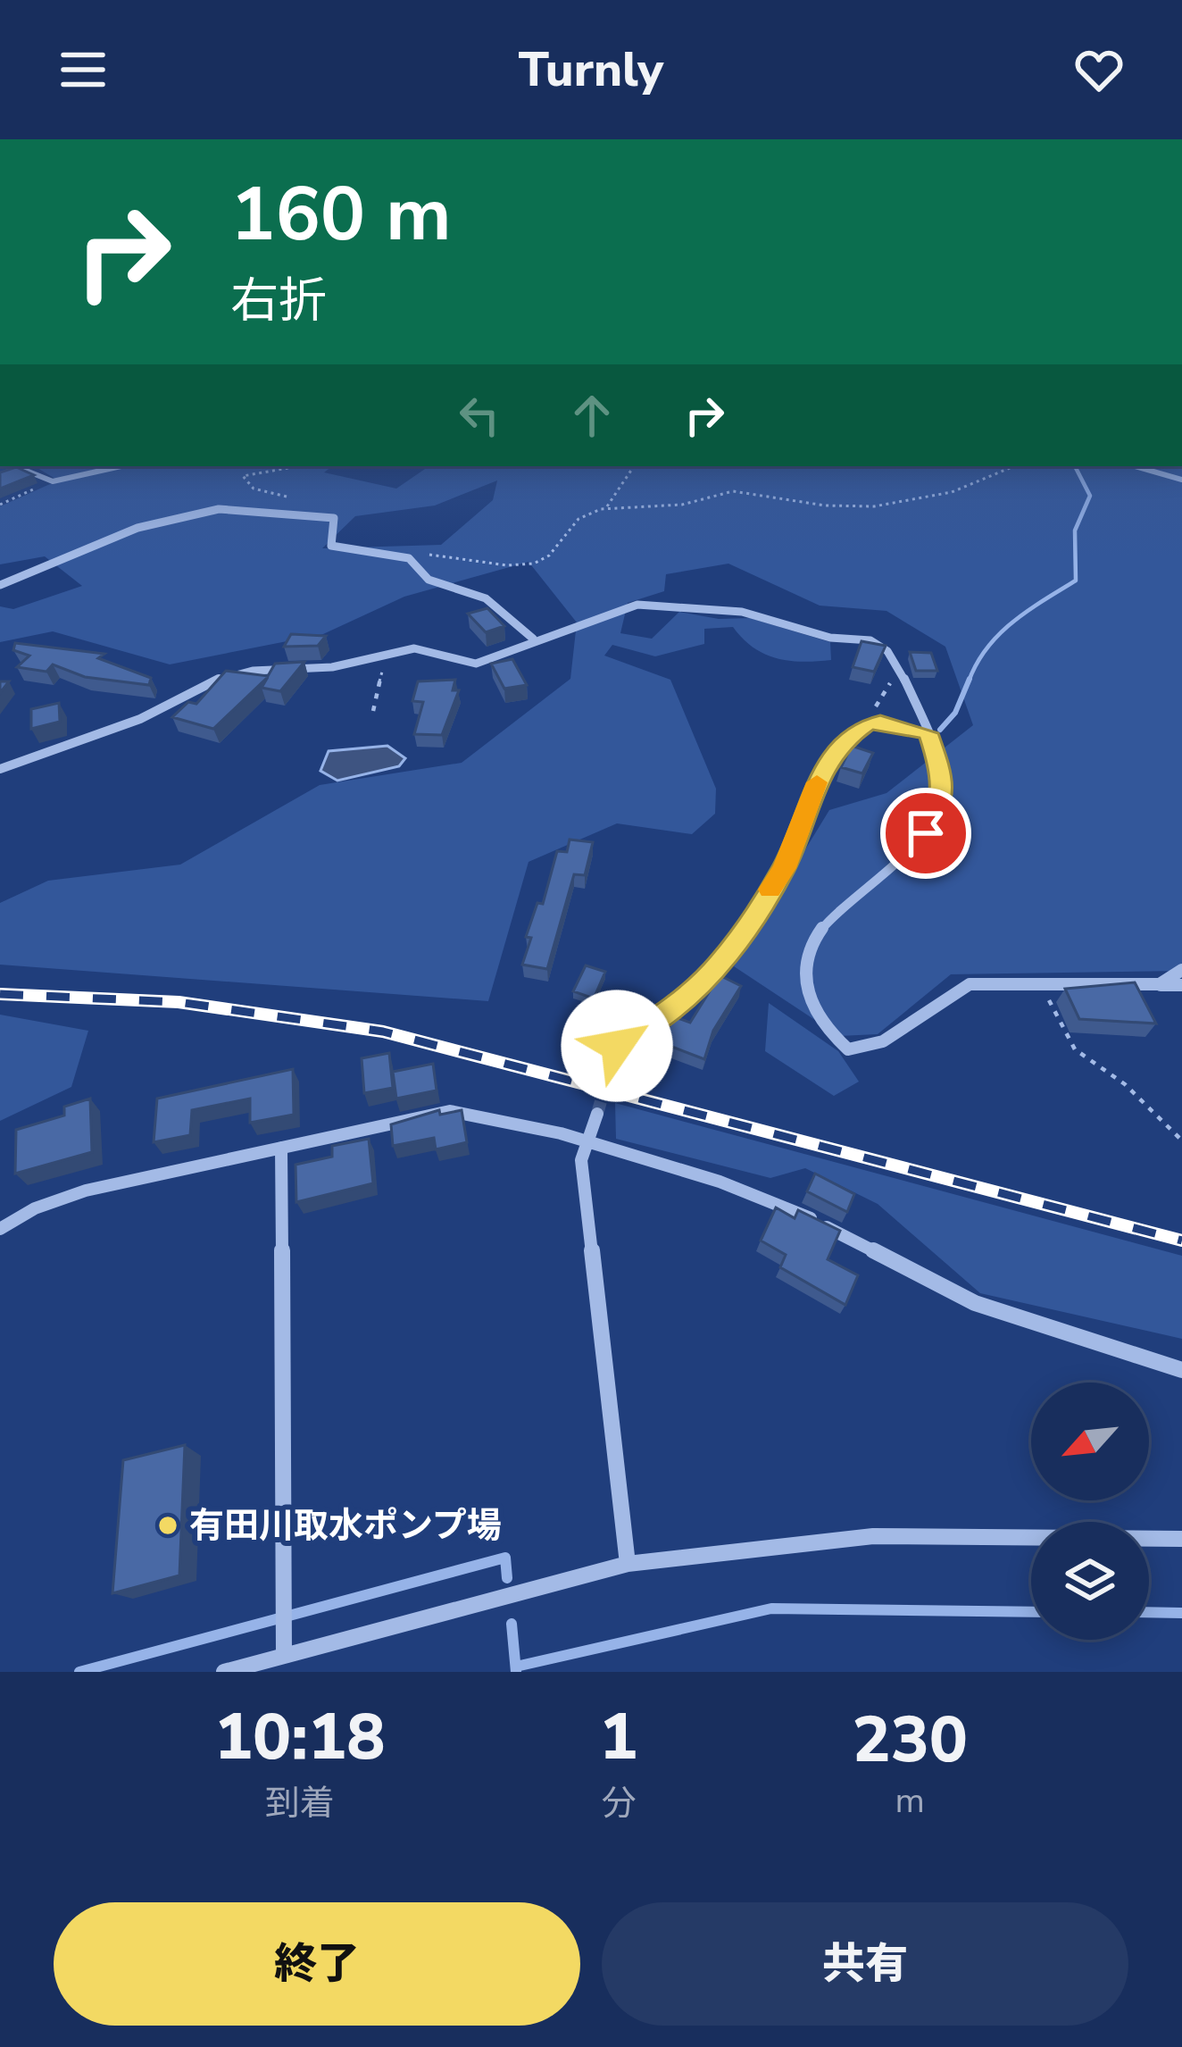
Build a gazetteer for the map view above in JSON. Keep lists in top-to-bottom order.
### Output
{
  "places": ["有田川取水ポンプ場"],
  "north": "bottom left",
  "page": {
    "header": "Turnly",
    "turn": ["160 m", "右折"],
    "eta": [
      "10:18",
      "到着",
      "1",
      "分",
      "230",
      "m"
    ],
    "buttons": ["終了", "共有"]
  }
}
